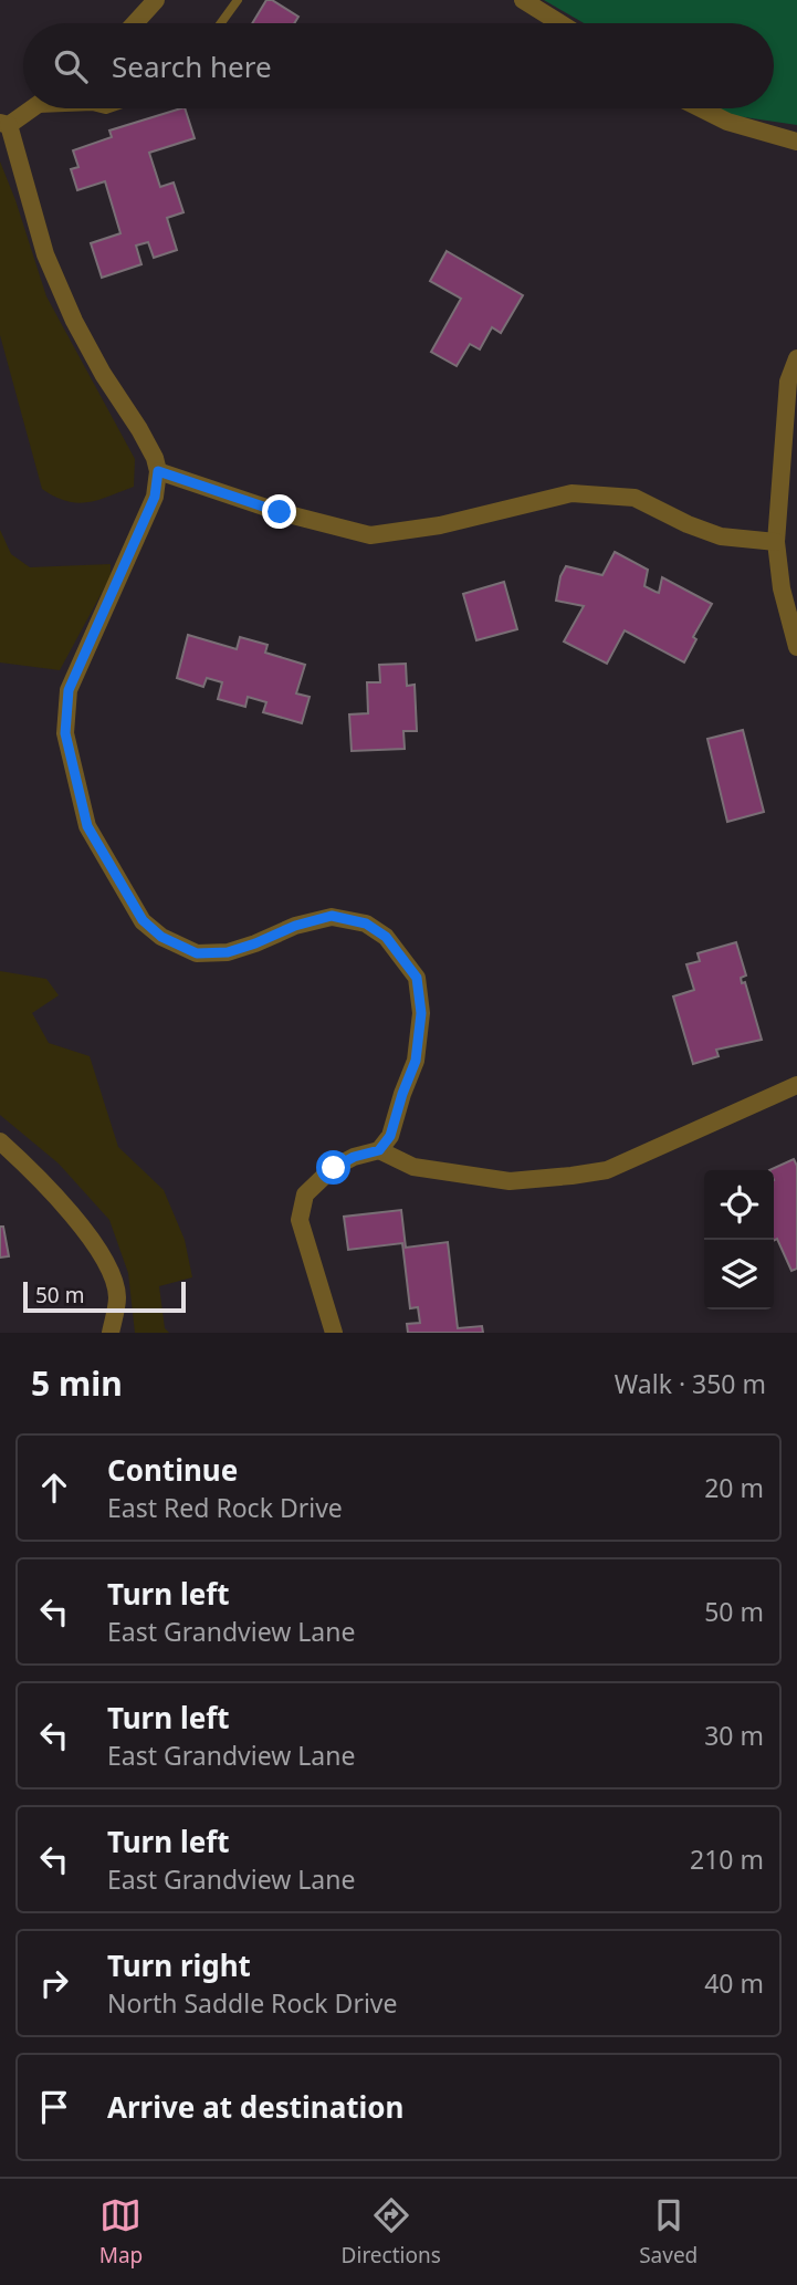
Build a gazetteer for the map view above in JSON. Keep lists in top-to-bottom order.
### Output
{
  "scale_bar": "50 m",
  "page": {
    "search": "Search here",
    "scale": "50 m",
    "heading": ["5 min", "Walk · 350 m"],
    "list": [
      ["Continue", "East Red Rock Drive", "20 m"],
      ["Turn left", "East Grandview Lane", "50 m"],
      ["Turn left", "East Grandview Lane", "30 m"],
      ["Turn left", "East Grandview Lane", "210 m"],
      ["Turn right", "North Saddle Rock Drive", "40 m"],
      "Arrive at destination"
    ],
    "nav": ["Map", "Directions", "Saved"]
  }
}
